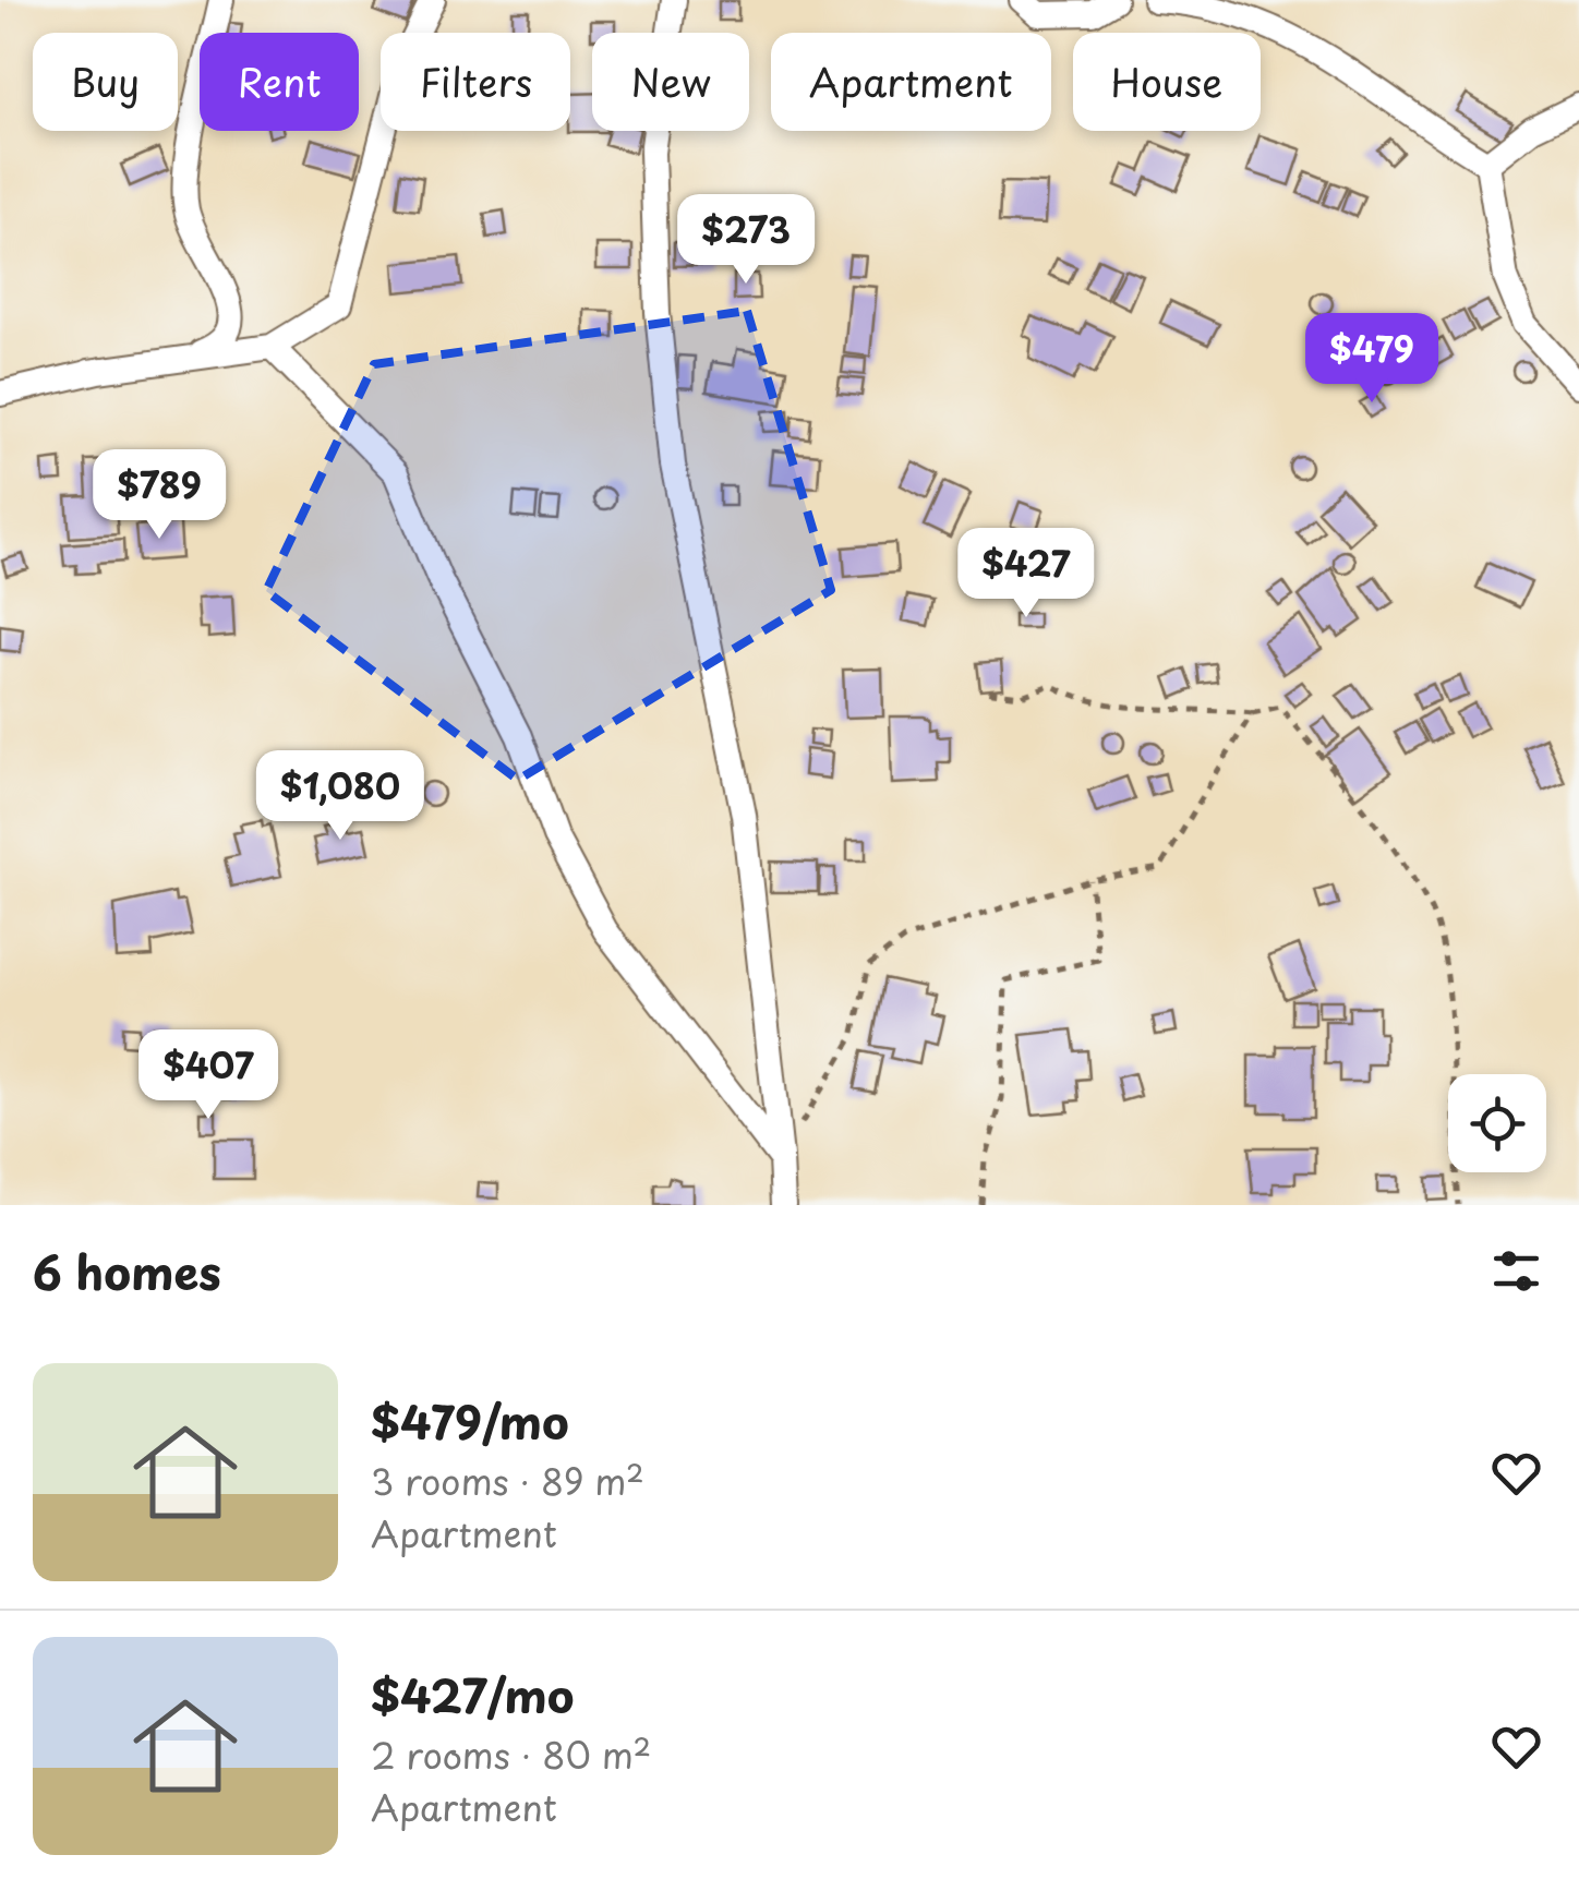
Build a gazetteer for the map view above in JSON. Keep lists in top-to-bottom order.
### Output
{
  "page": {
    "chip": [
      "Buy",
      "Rent",
      "Filters",
      "New",
      "Apartment",
      "House"
    ],
    "price": [
      "$273",
      "$479",
      "$789",
      "$427",
      "$1,080",
      "$407"
    ],
    "heading": "6 homes",
    "list": [
      {
        "name": "$479/mo",
        "note": "3 rooms · 89 m² · Apartment"
      },
      {
        "name": "$427/mo",
        "note": "2 rooms · 80 m² · Apartment"
      }
    ]
  }
}
